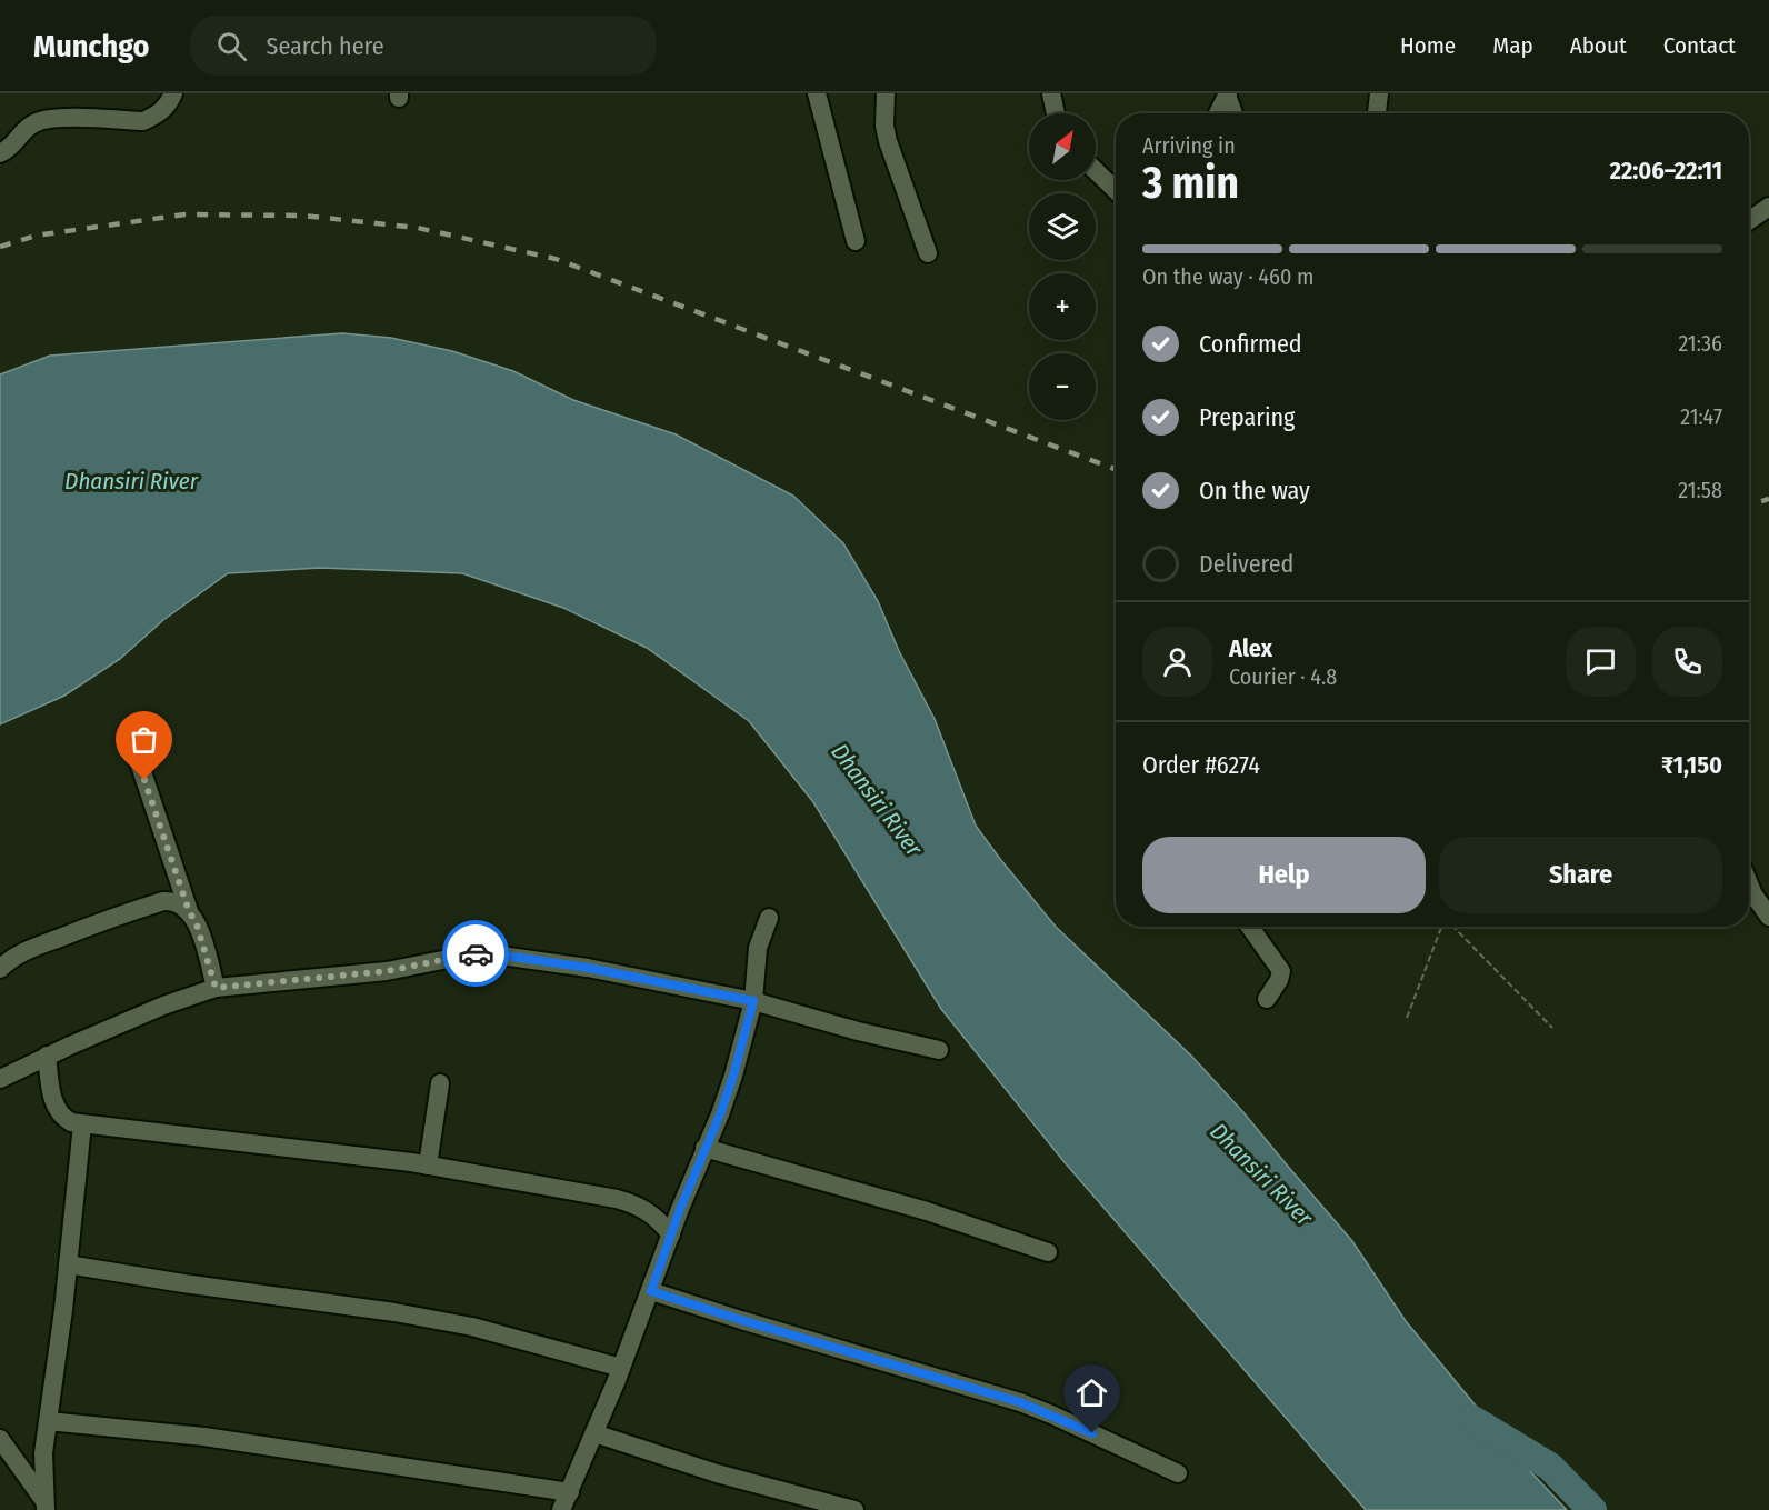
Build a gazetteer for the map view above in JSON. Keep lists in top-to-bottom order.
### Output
{
  "water": ["Dhansiri River"],
  "north": "top right",
  "page": {
    "header": "Munchgo",
    "search": "Search here",
    "nav": [
      "Home",
      "Map",
      "About",
      "Contact"
    ],
    "map_buttons": ["+", "−"],
    "heading": ["3 min", "Arriving in", "22:06–22:11"],
    "panel": [
      "Alex",
      "Courier · 4.8",
      "Order #6274",
      "₹1,150"
    ],
    "bar": "On the way · 460 m",
    "list": [
      ["Confirmed", "21:36"],
      ["Preparing", "21:47"],
      ["On the way", "21:58"],
      "Delivered"
    ],
    "buttons": ["Help", "Share"]
  }
}
